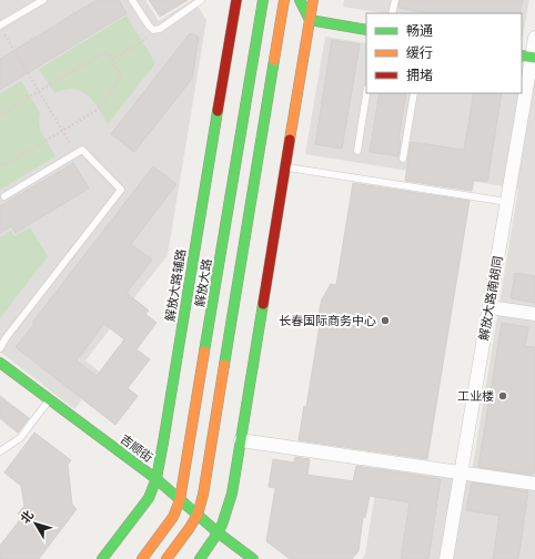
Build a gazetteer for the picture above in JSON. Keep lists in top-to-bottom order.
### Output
{
  "streets": {
    "street": [
      "解放大路",
      "解放大路辅路",
      "解放大路南胡同",
      "吉顺街"
    ]
  },
  "crossings": [
    ["解放大路", "吉顺街"],
    ["解放大路辅路", "吉顺街"]
  ],
  "places": ["长春国际商务中心", "工业楼"],
  "legend": ["畅通", "缓行", "拥堵"],
  "north": "top left"
}
